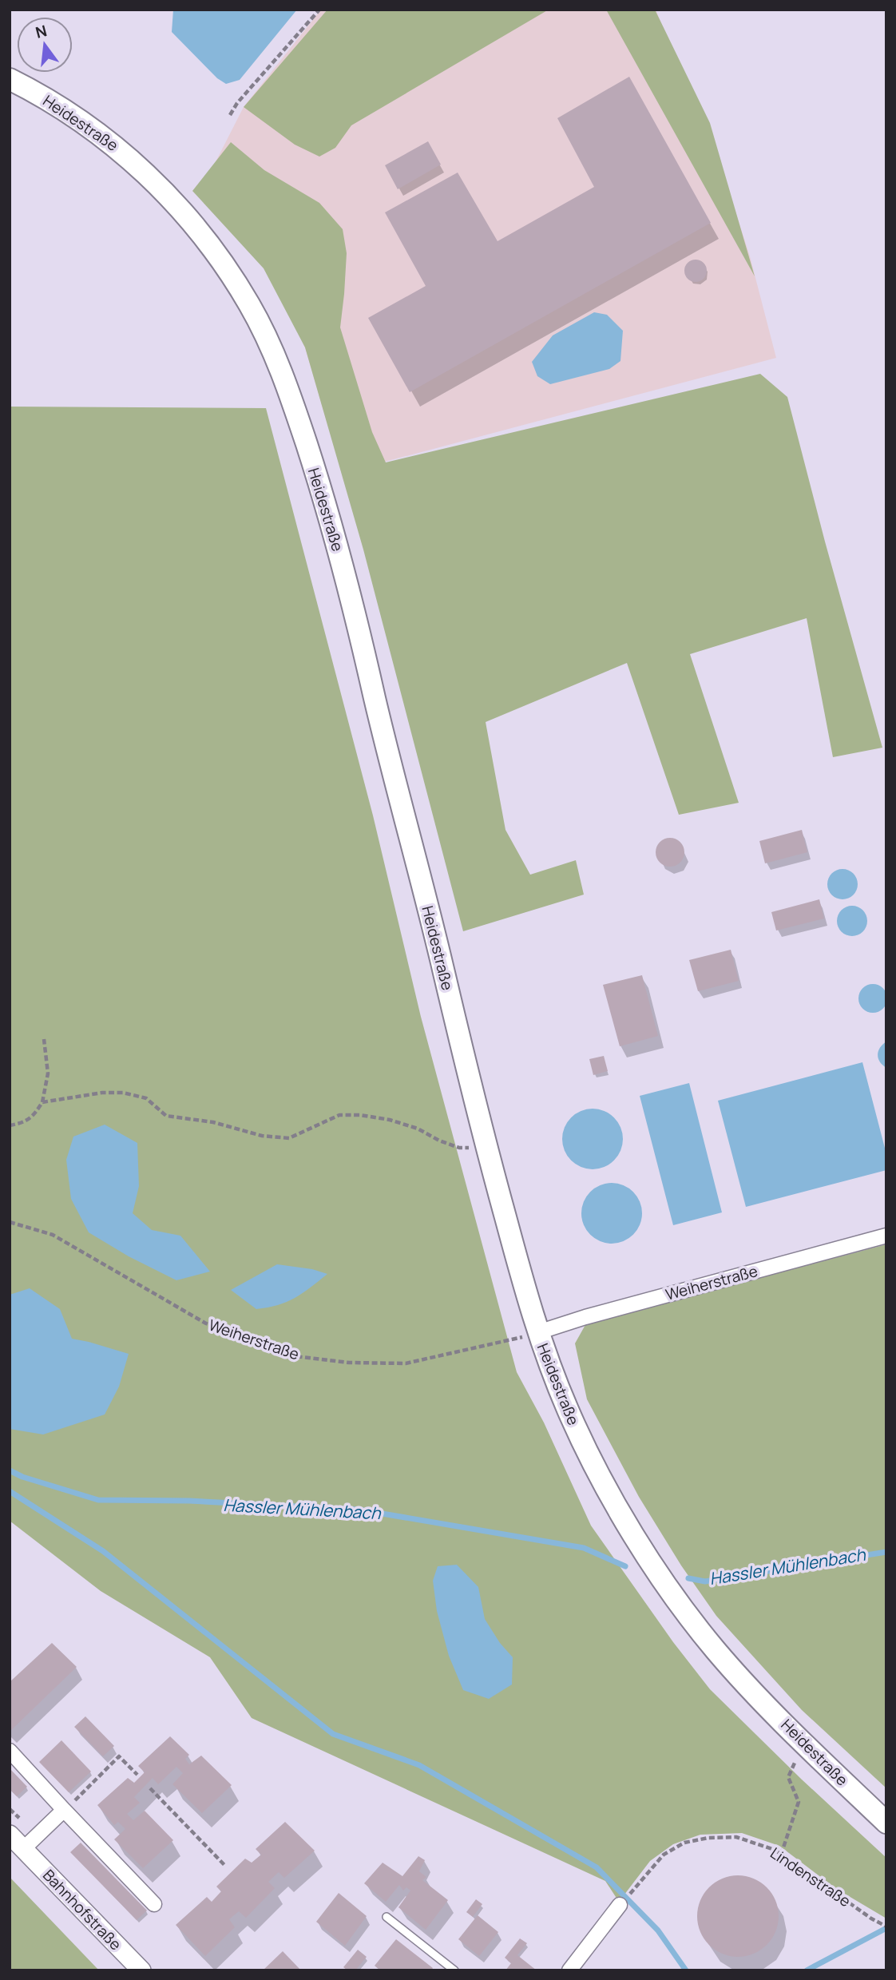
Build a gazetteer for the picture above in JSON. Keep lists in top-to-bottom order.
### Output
{
  "streets": {
    "main road": ["Heidestraße"],
    "street": ["Weiherstraße", "Bahnhofstraße"],
    "path": ["Lindenstraße"]
  },
  "crossings": [
    ["Heidestraße", "Weiherstraße"]
  ],
  "water": ["Hassler Mühlenbach"],
  "north": "top"
}
